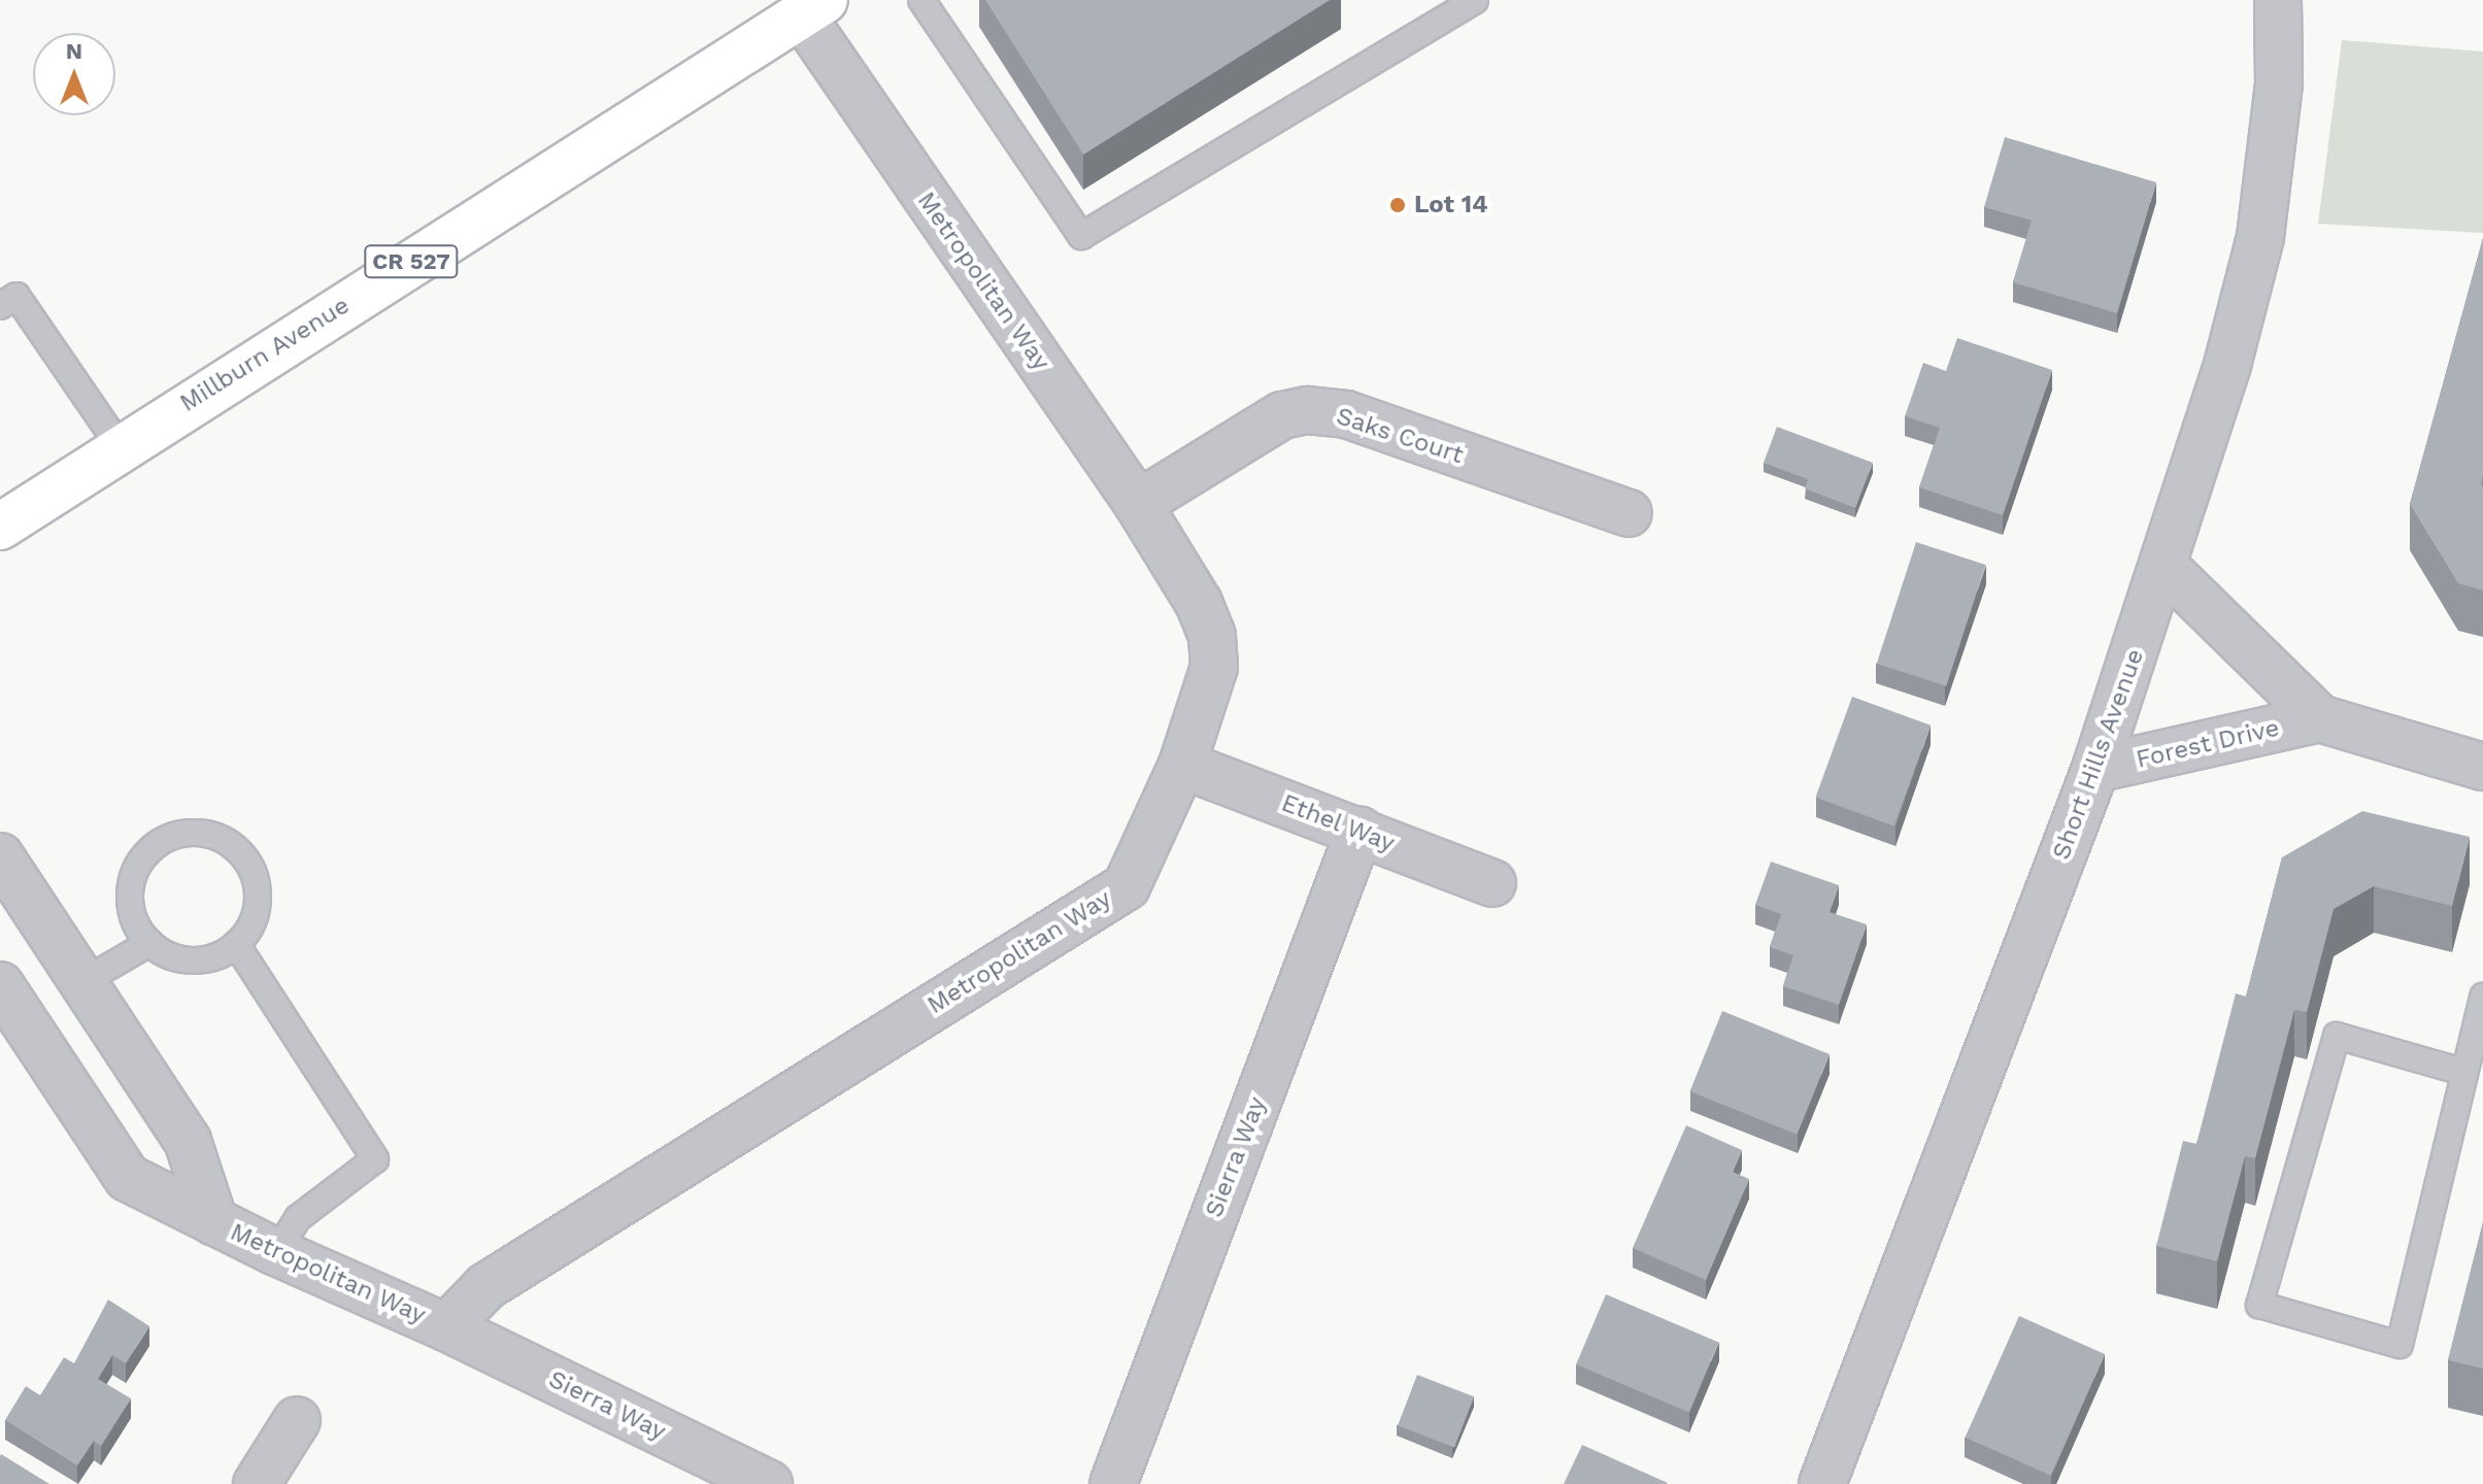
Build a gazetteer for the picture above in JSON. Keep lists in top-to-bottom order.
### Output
{
  "streets": {
    "main road": ["CR 527", "Millburn Avenue"],
    "street": [
      "Metropolitan Way",
      "Saks Court",
      "Forest Drive",
      "Short Hills Avenue",
      "Ethel Way",
      "Sierra Way"
    ]
  },
  "crossings": [
    ["Metropolitan Way", "Millburn Avenue"],
    ["Metropolitan Way", "Saks Court"],
    ["Metropolitan Way", "Ethel Way"],
    ["Metropolitan Way", "Sierra Way"],
    ["Forest Drive", "Short Hills Avenue"],
    ["Ethel Way", "Sierra Way"]
  ],
  "places": ["Lot 14"],
  "north": "top"
}
